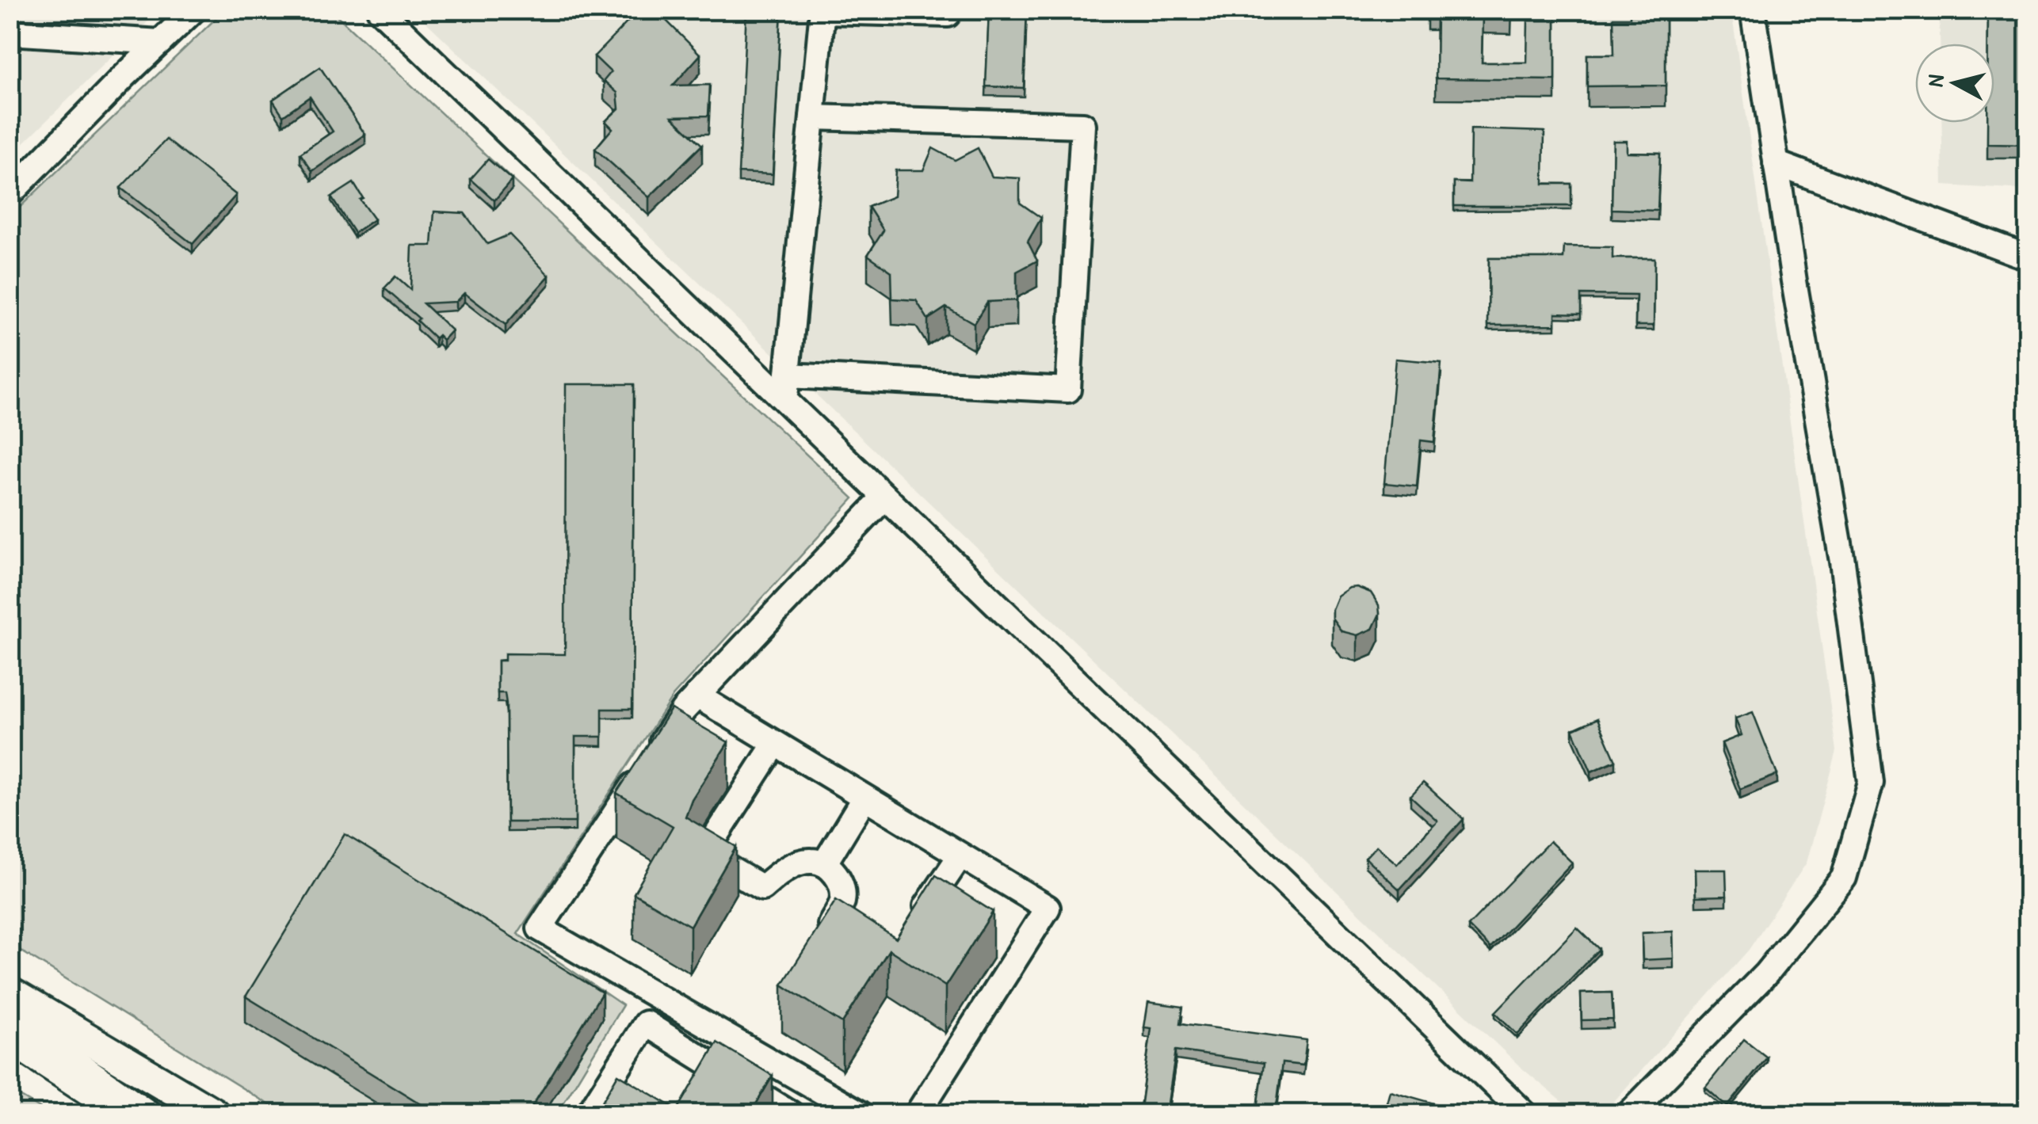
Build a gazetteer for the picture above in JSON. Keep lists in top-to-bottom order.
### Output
{
  "north": "left"
}
